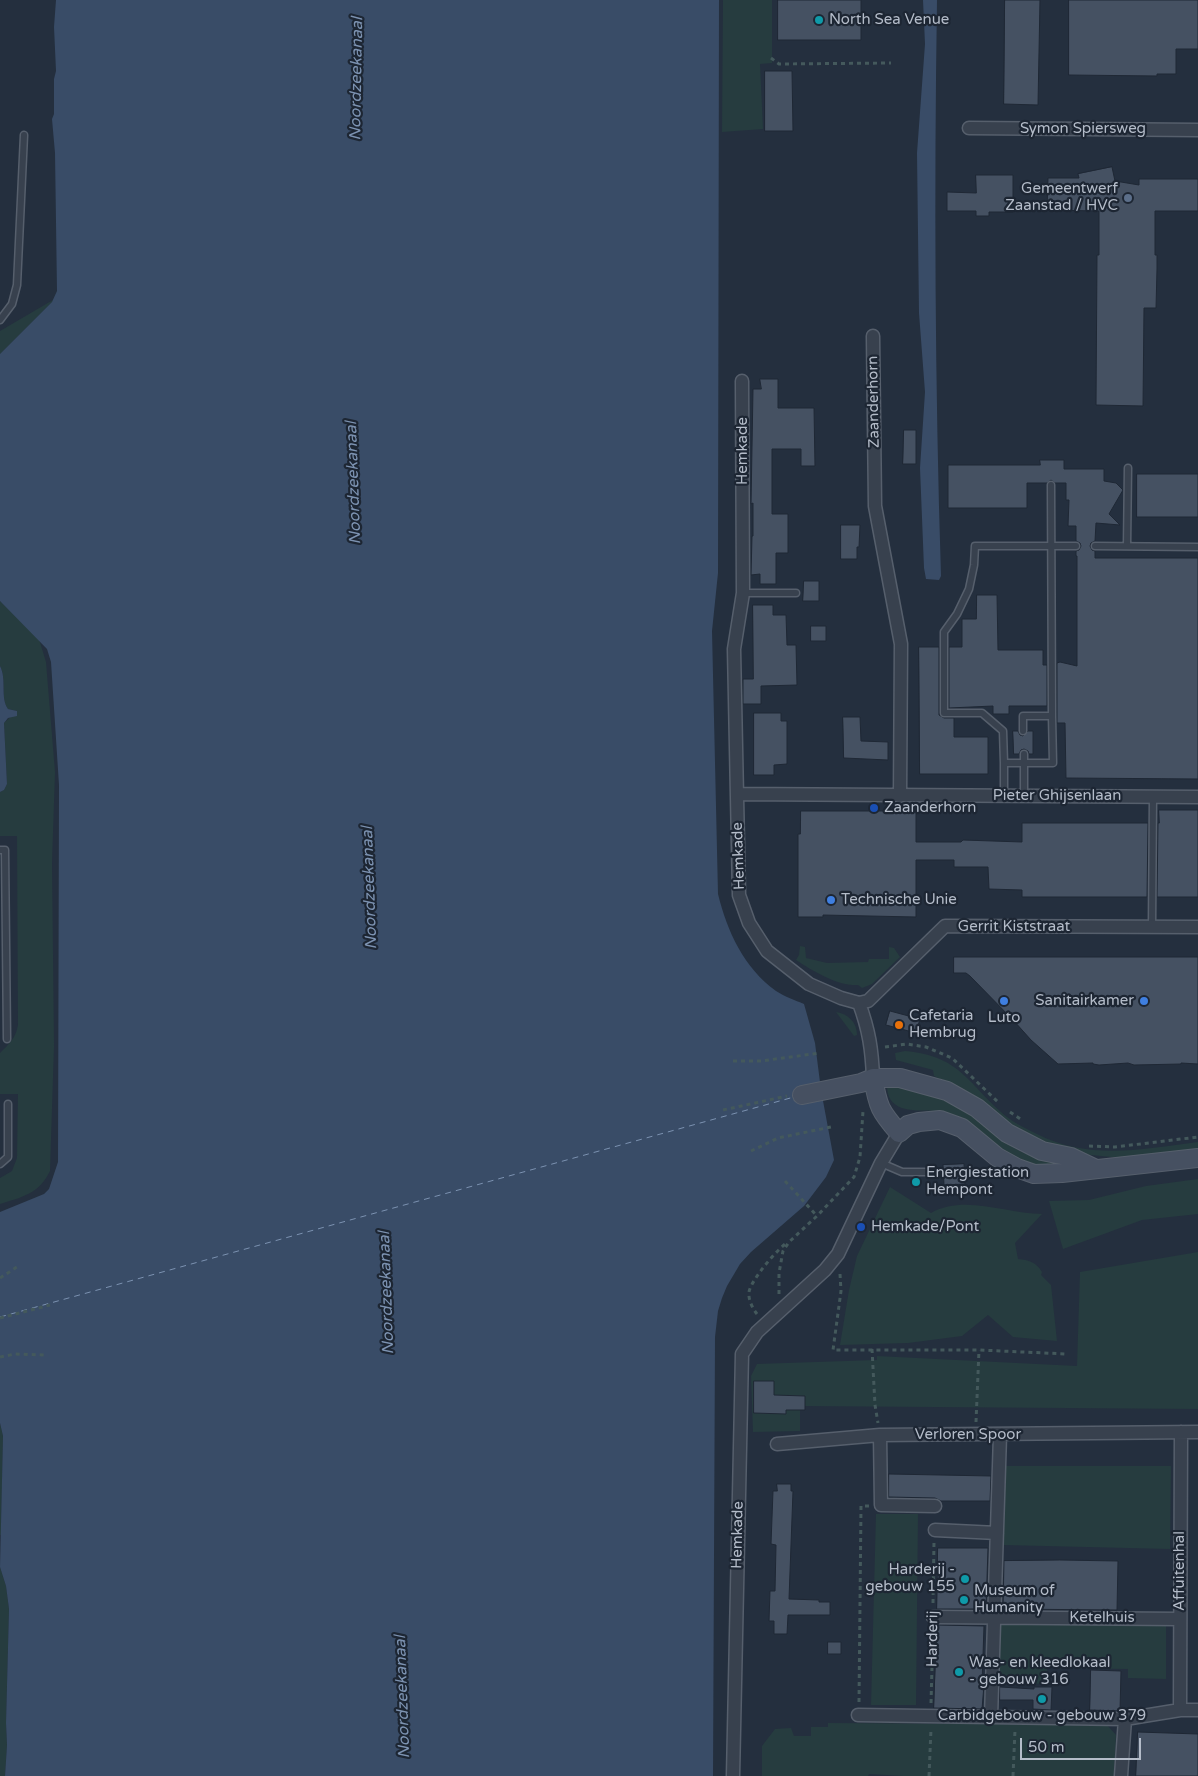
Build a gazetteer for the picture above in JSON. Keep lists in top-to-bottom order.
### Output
{
  "streets": {
    "street": [
      "Symon Spiersweg",
      "Zaanderhorn",
      "Hemkade",
      "Pieter Ghijsenlaan",
      "Gerrit Kiststraat",
      "Verloren Spoor",
      "Affuitenhal",
      "Ketelhuis"
    ],
    "path": ["Harderij"]
  },
  "crossings": [
    ["Zaanderhorn", "Pieter Ghijsenlaan"],
    ["Hemkade", "Pieter Ghijsenlaan"],
    ["Hemkade", "Gerrit Kiststraat"],
    ["Verloren Spoor", "Affuitenhal"],
    ["Affuitenhal", "Ketelhuis"],
    ["Ketelhuis", "Harderij"]
  ],
  "water": ["Noordzeekanaal"],
  "places": [
    "North Sea Venue",
    "Gemeentwerf Zaanstad / HVC",
    "Zaanderhorn",
    "Technische Unie",
    "Luto",
    "Sanitairkamer",
    "Cafetaria Hembrug",
    "Energiestation Hempont",
    "Hemkade/Pont",
    "Harderij - gebouw 155",
    "Museum of Humanity",
    "Was- en kleedlokaal - gebouw 316",
    "Carbidgebouw - gebouw 379"
  ],
  "scale_bar": "50 m"
}
